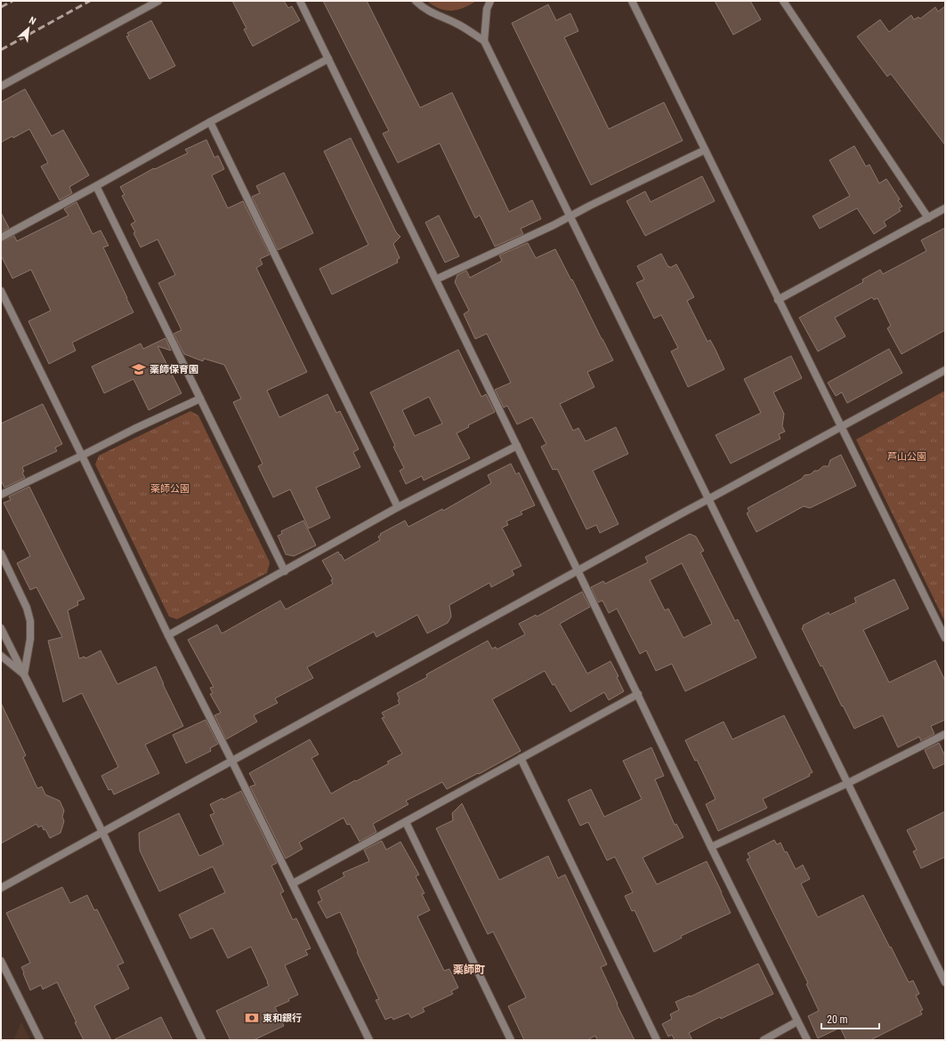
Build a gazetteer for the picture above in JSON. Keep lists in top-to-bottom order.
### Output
{
  "districts": ["薬師町"],
  "parks": ["芦山公園", "薬師公園"],
  "places": {
    "school or university": ["薬師保育園"],
    "bank": ["東和銀行"]
  },
  "scale_bar": "20 m",
  "north": "top right"
}
